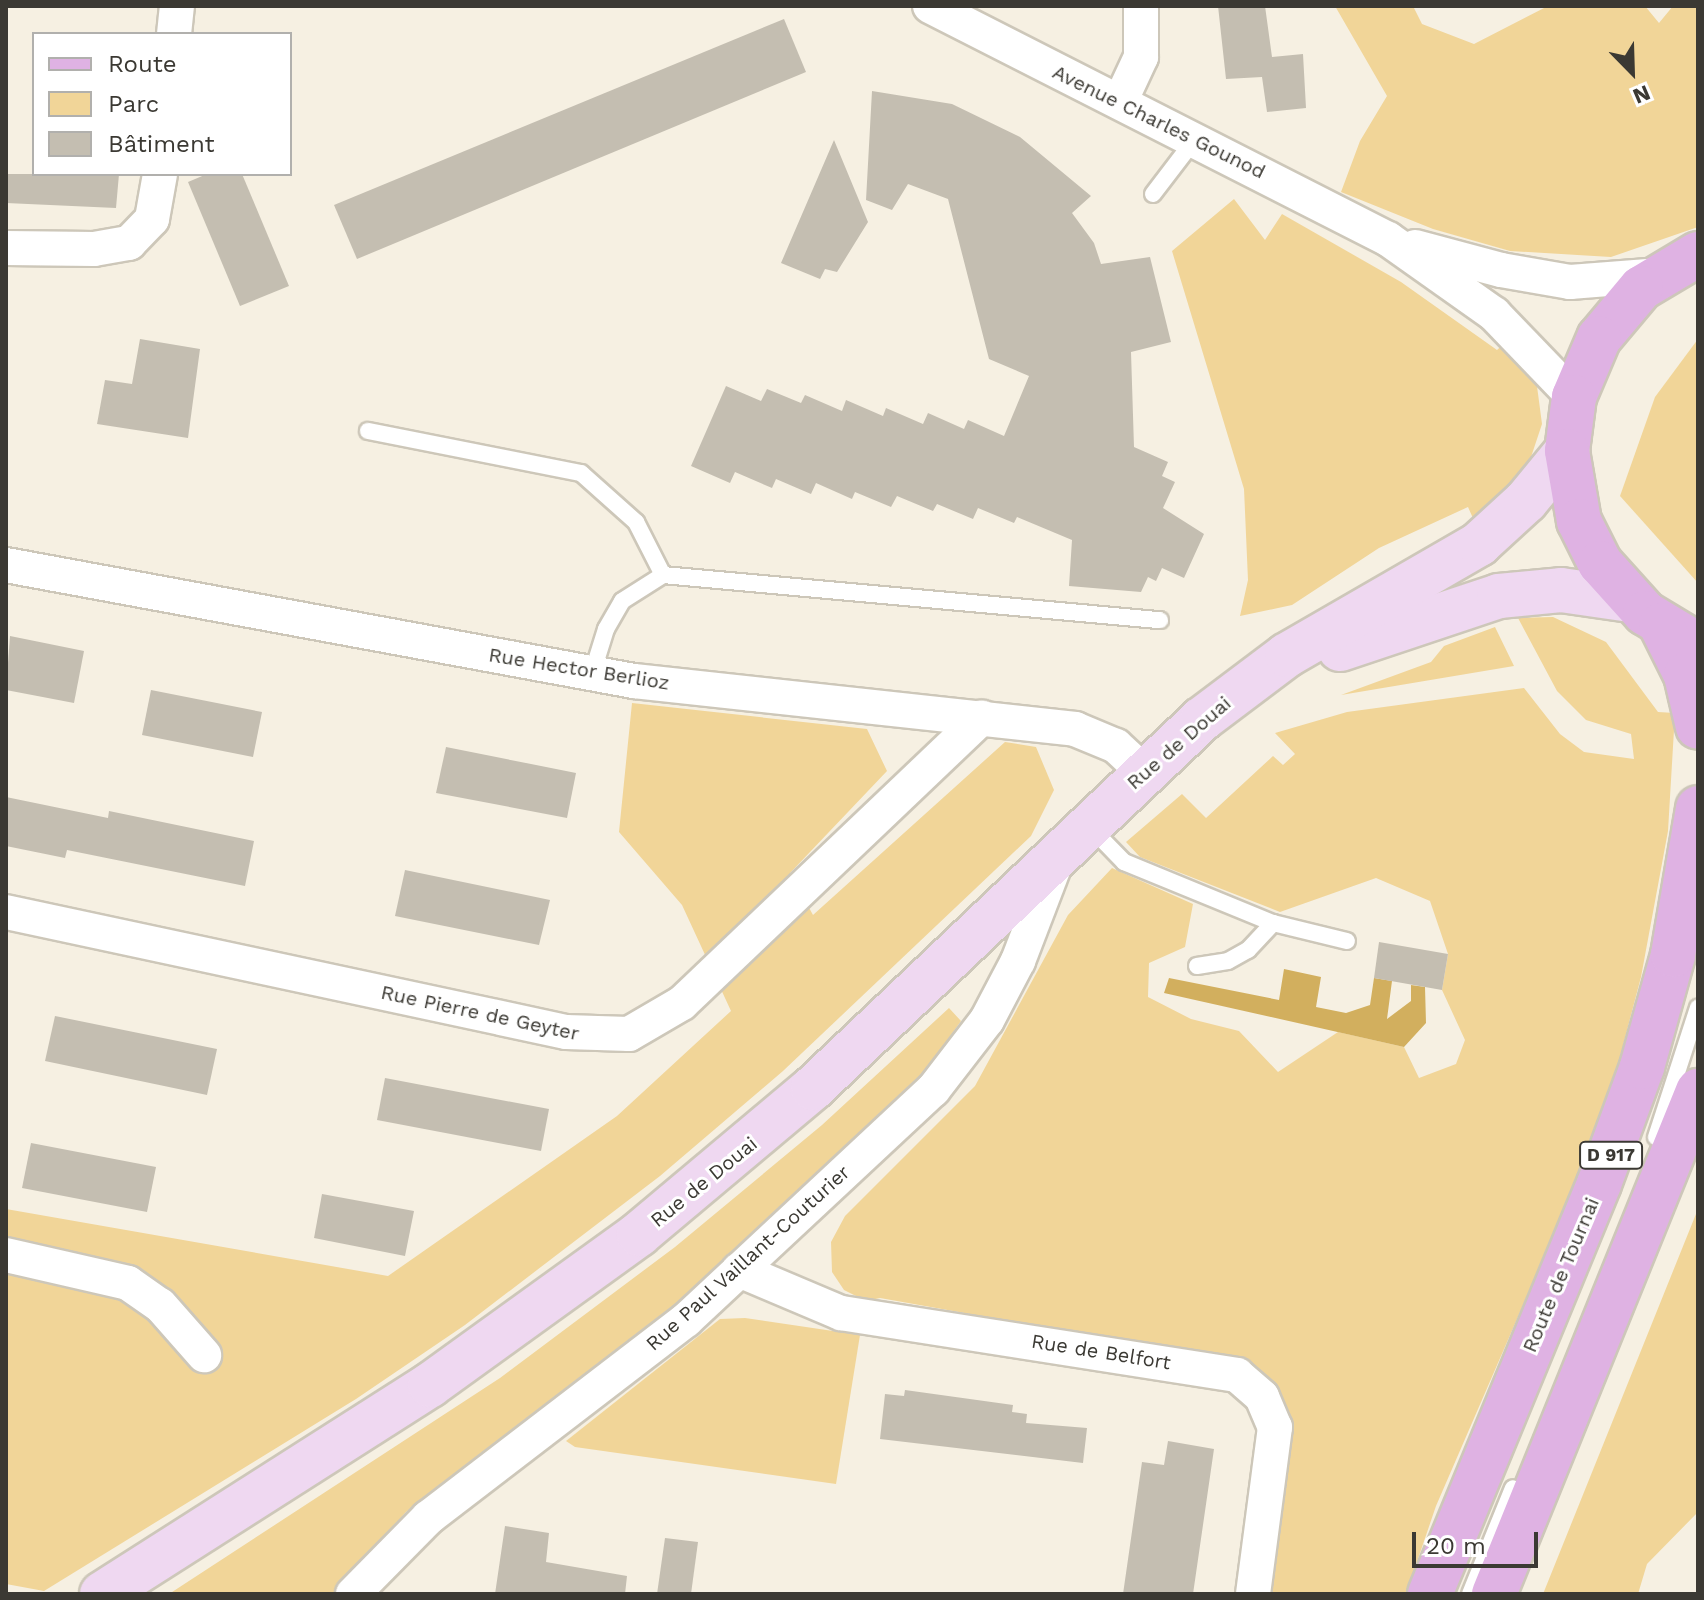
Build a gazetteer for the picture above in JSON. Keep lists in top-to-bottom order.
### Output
{
  "streets": {
    "main road": ["D 917", "Route de Tournai"],
    "street": [
      "Avenue Charles Gounod",
      "Rue Hector Berlioz",
      "Rue de Douai",
      "Rue Pierre de Geyter",
      "Rue Paul Vaillant-Couturier",
      "Rue de Belfort"
    ]
  },
  "crossings": [
    ["Rue Hector Berlioz", "Rue de Douai"],
    ["Rue Hector Berlioz", "Rue Pierre de Geyter"],
    ["Rue de Douai", "Rue Paul Vaillant-Couturier"],
    ["Rue Paul Vaillant-Couturier", "Rue de Belfort"]
  ],
  "legend": ["Route", "Parc", "Bâtiment"],
  "scale_bar": "20 m",
  "north": "bottom right"
}
